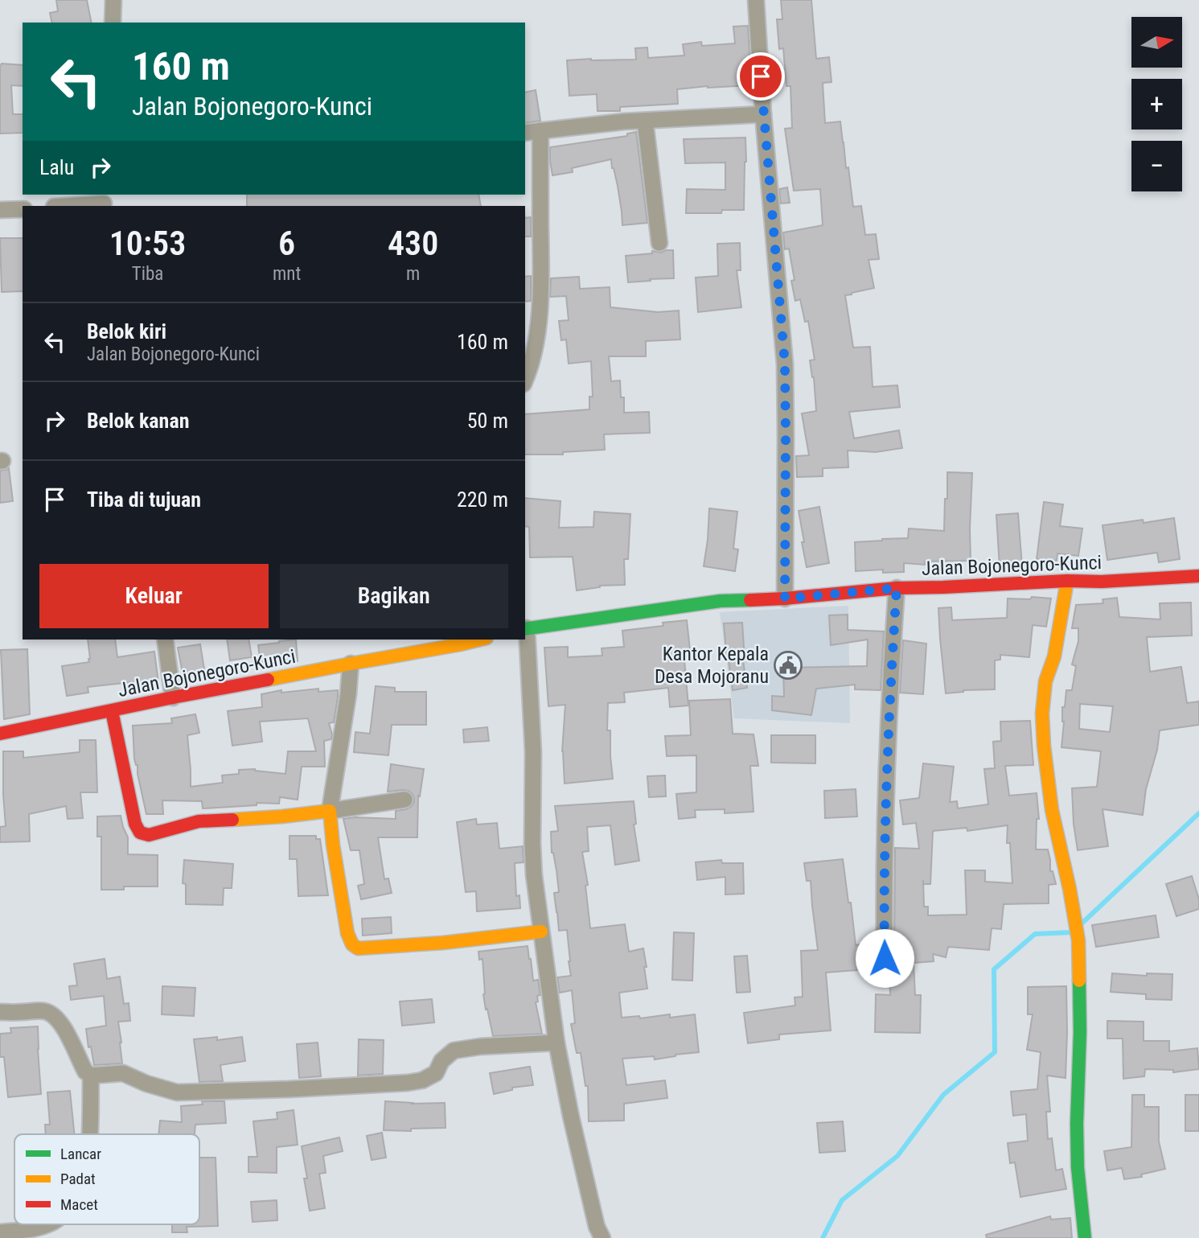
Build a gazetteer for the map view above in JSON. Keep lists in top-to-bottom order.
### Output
{
  "streets": {
    "street": ["Jalan Bojonegoro-Kunci"]
  },
  "places": {
    "public building": ["Kantor Kepala Desa Mojoranu"]
  },
  "legend": ["Lancar", "Padat", "Macet"],
  "north": "right",
  "page": {
    "map_buttons": ["+", "−"],
    "turn": ["160 m", "Jalan Bojonegoro-Kunci"],
    "then": "Lalu",
    "eta": [
      "10:53",
      "Tiba",
      "6",
      "mnt",
      "430",
      "m"
    ],
    "list": [
      {
        "name": "Belok kiri",
        "note": "Jalan Bojonegoro-Kunci",
        "value": "160 m"
      },
      {
        "name": "Belok kanan",
        "value": "50 m"
      },
      {
        "name": "Tiba di tujuan",
        "value": "220 m"
      }
    ],
    "buttons": ["Keluar", "Bagikan"]
  }
}
